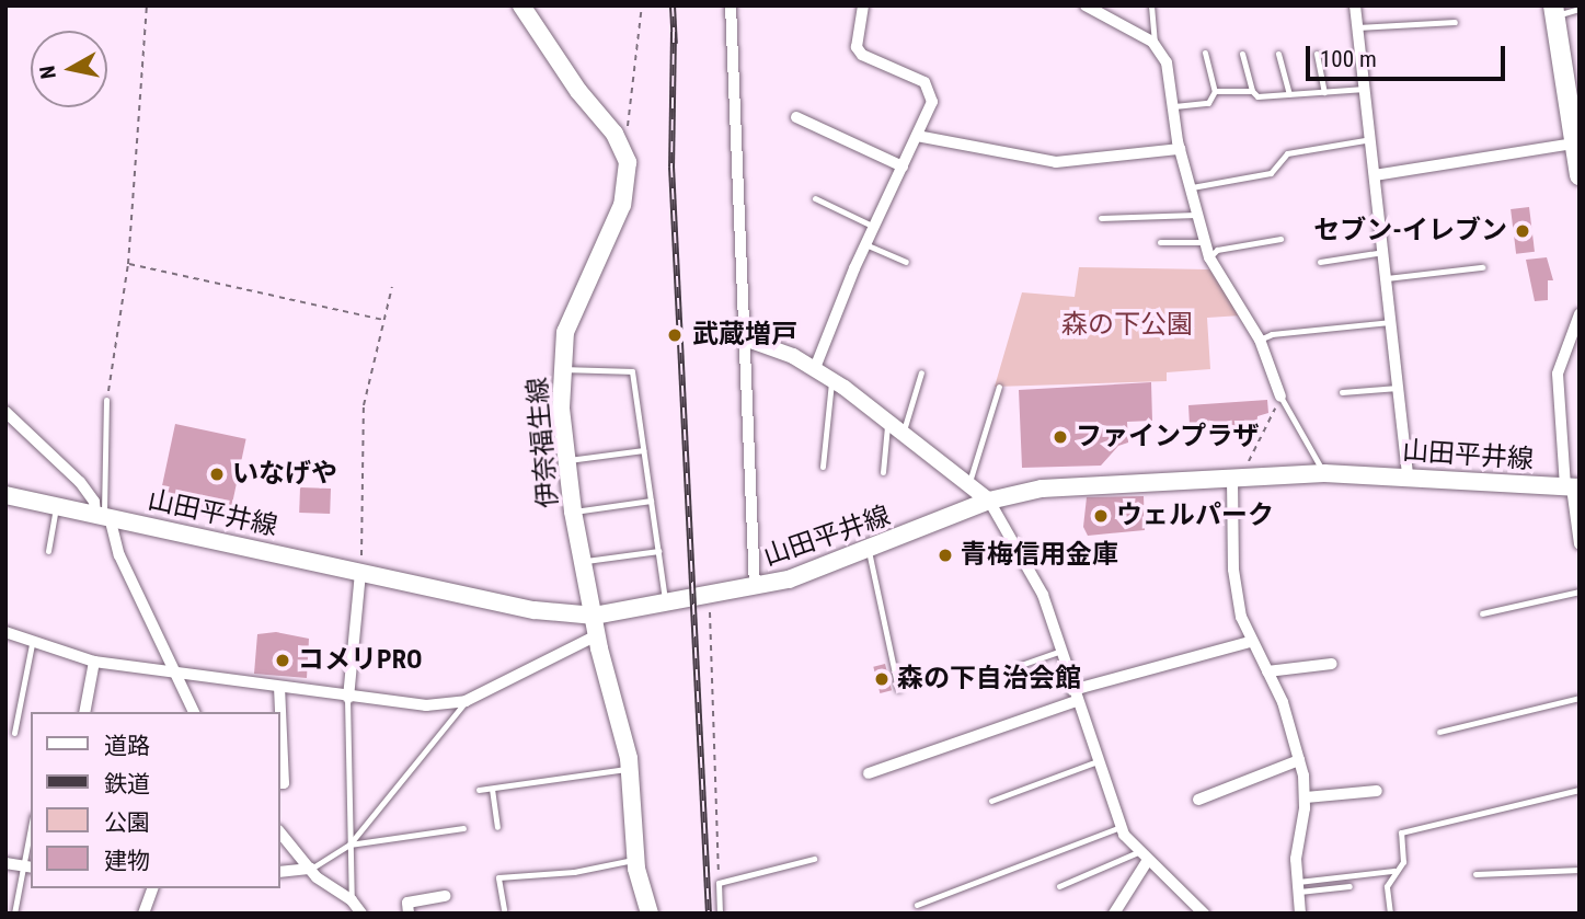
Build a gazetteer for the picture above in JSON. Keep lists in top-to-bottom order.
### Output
{
  "streets": {
    "main road": ["伊奈福生線", "山田平井線"]
  },
  "crossings": [
    ["伊奈福生線", "山田平井線"]
  ],
  "parks": ["森の下公園"],
  "places": [
    "セブン-イレブン",
    "武蔵増戸",
    "ファインプラザ",
    "いなげや",
    "ウェルパーク",
    "青梅信用金庫",
    "コメリPRO",
    "森の下自治会館"
  ],
  "legend": [
    "道路",
    "鉄道",
    "公園",
    "建物"
  ],
  "scale_bar": "100 m",
  "north": "left"
}
